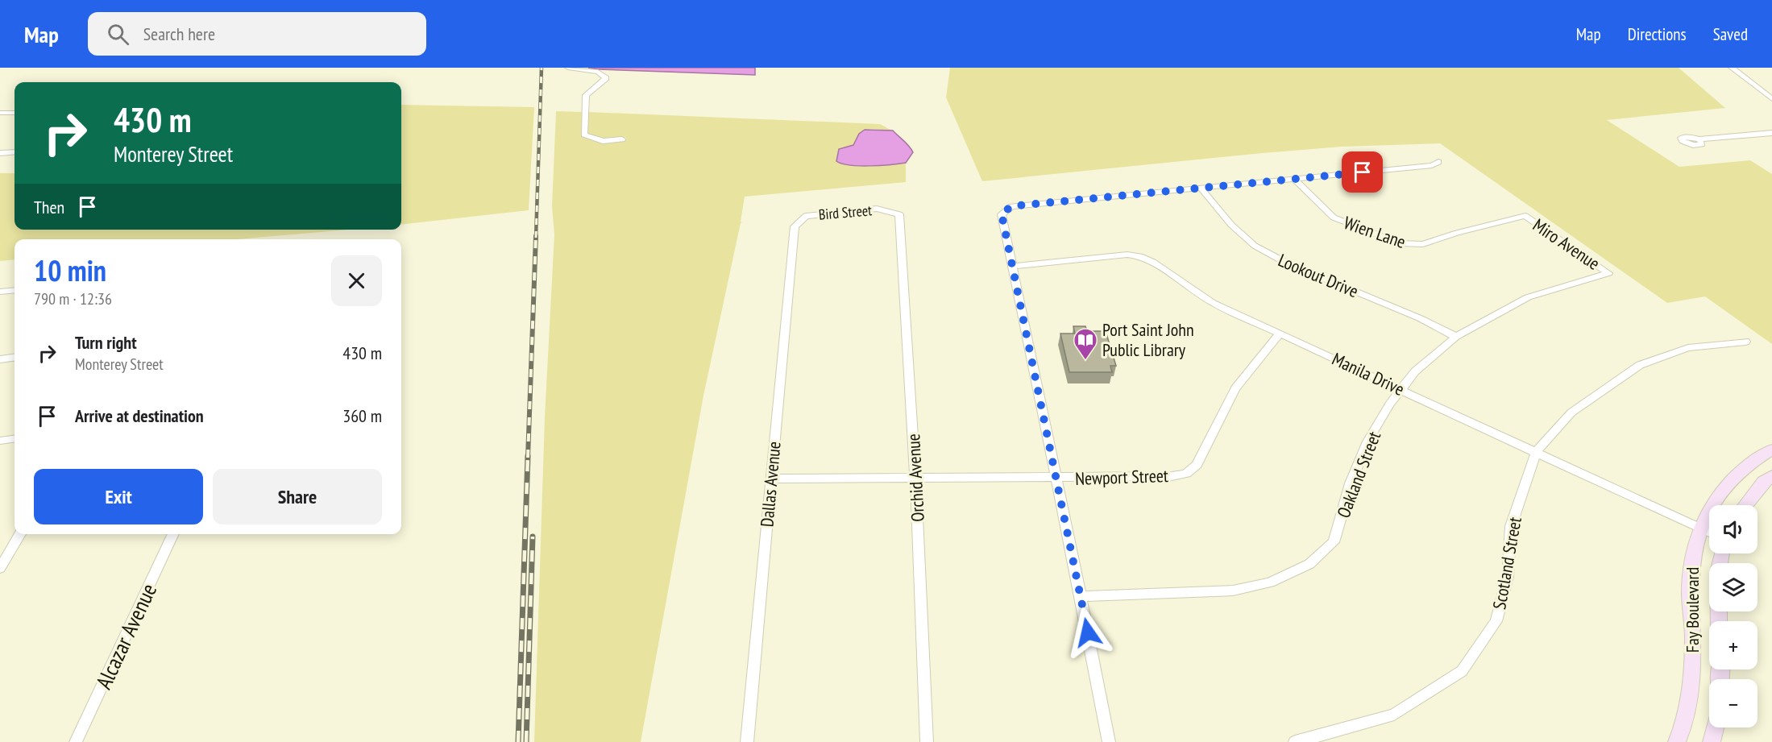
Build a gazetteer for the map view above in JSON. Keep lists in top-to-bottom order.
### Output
{
  "streets": {
    "main road": ["Fay Boulevard"],
    "street": [
      "Bird Street",
      "Wien Lane",
      "Miro Avenue",
      "Lookout Drive",
      "Manila Drive",
      "Oakland Street",
      "Newport Street",
      "Orchid Avenue",
      "Dallas Avenue",
      "Scotland Street",
      "Alcazar Avenue"
    ]
  },
  "crossings": [
    ["Bird Street", "Orchid Avenue"],
    ["Bird Street", "Dallas Avenue"],
    ["Wien Lane", "Miro Avenue"],
    ["Miro Avenue", "Oakland Street"],
    ["Lookout Drive", "Oakland Street"],
    ["Manila Drive", "Oakland Street"],
    ["Manila Drive", "Newport Street"],
    ["Manila Drive", "Scotland Street"],
    ["Manila Drive", "Fay Boulevard"],
    ["Newport Street", "Orchid Avenue"],
    ["Newport Street", "Dallas Avenue"]
  ],
  "places": {
    "library": ["Port Saint John Public Library"]
  },
  "page": {
    "header": "Map",
    "search": "Search here",
    "nav": ["Map", "Directions", "Saved"],
    "turn": ["430 m", "Monterey Street"],
    "then": "Then",
    "heading": ["10 min", "790 m · 12:36"],
    "list": [
      {
        "name": "Turn right",
        "note": "Monterey Street",
        "value": "430 m"
      },
      {
        "name": "Arrive at destination",
        "value": "360 m"
      }
    ],
    "buttons": ["Exit", "Share"],
    "map_buttons": ["+", "−"]
  }
}
